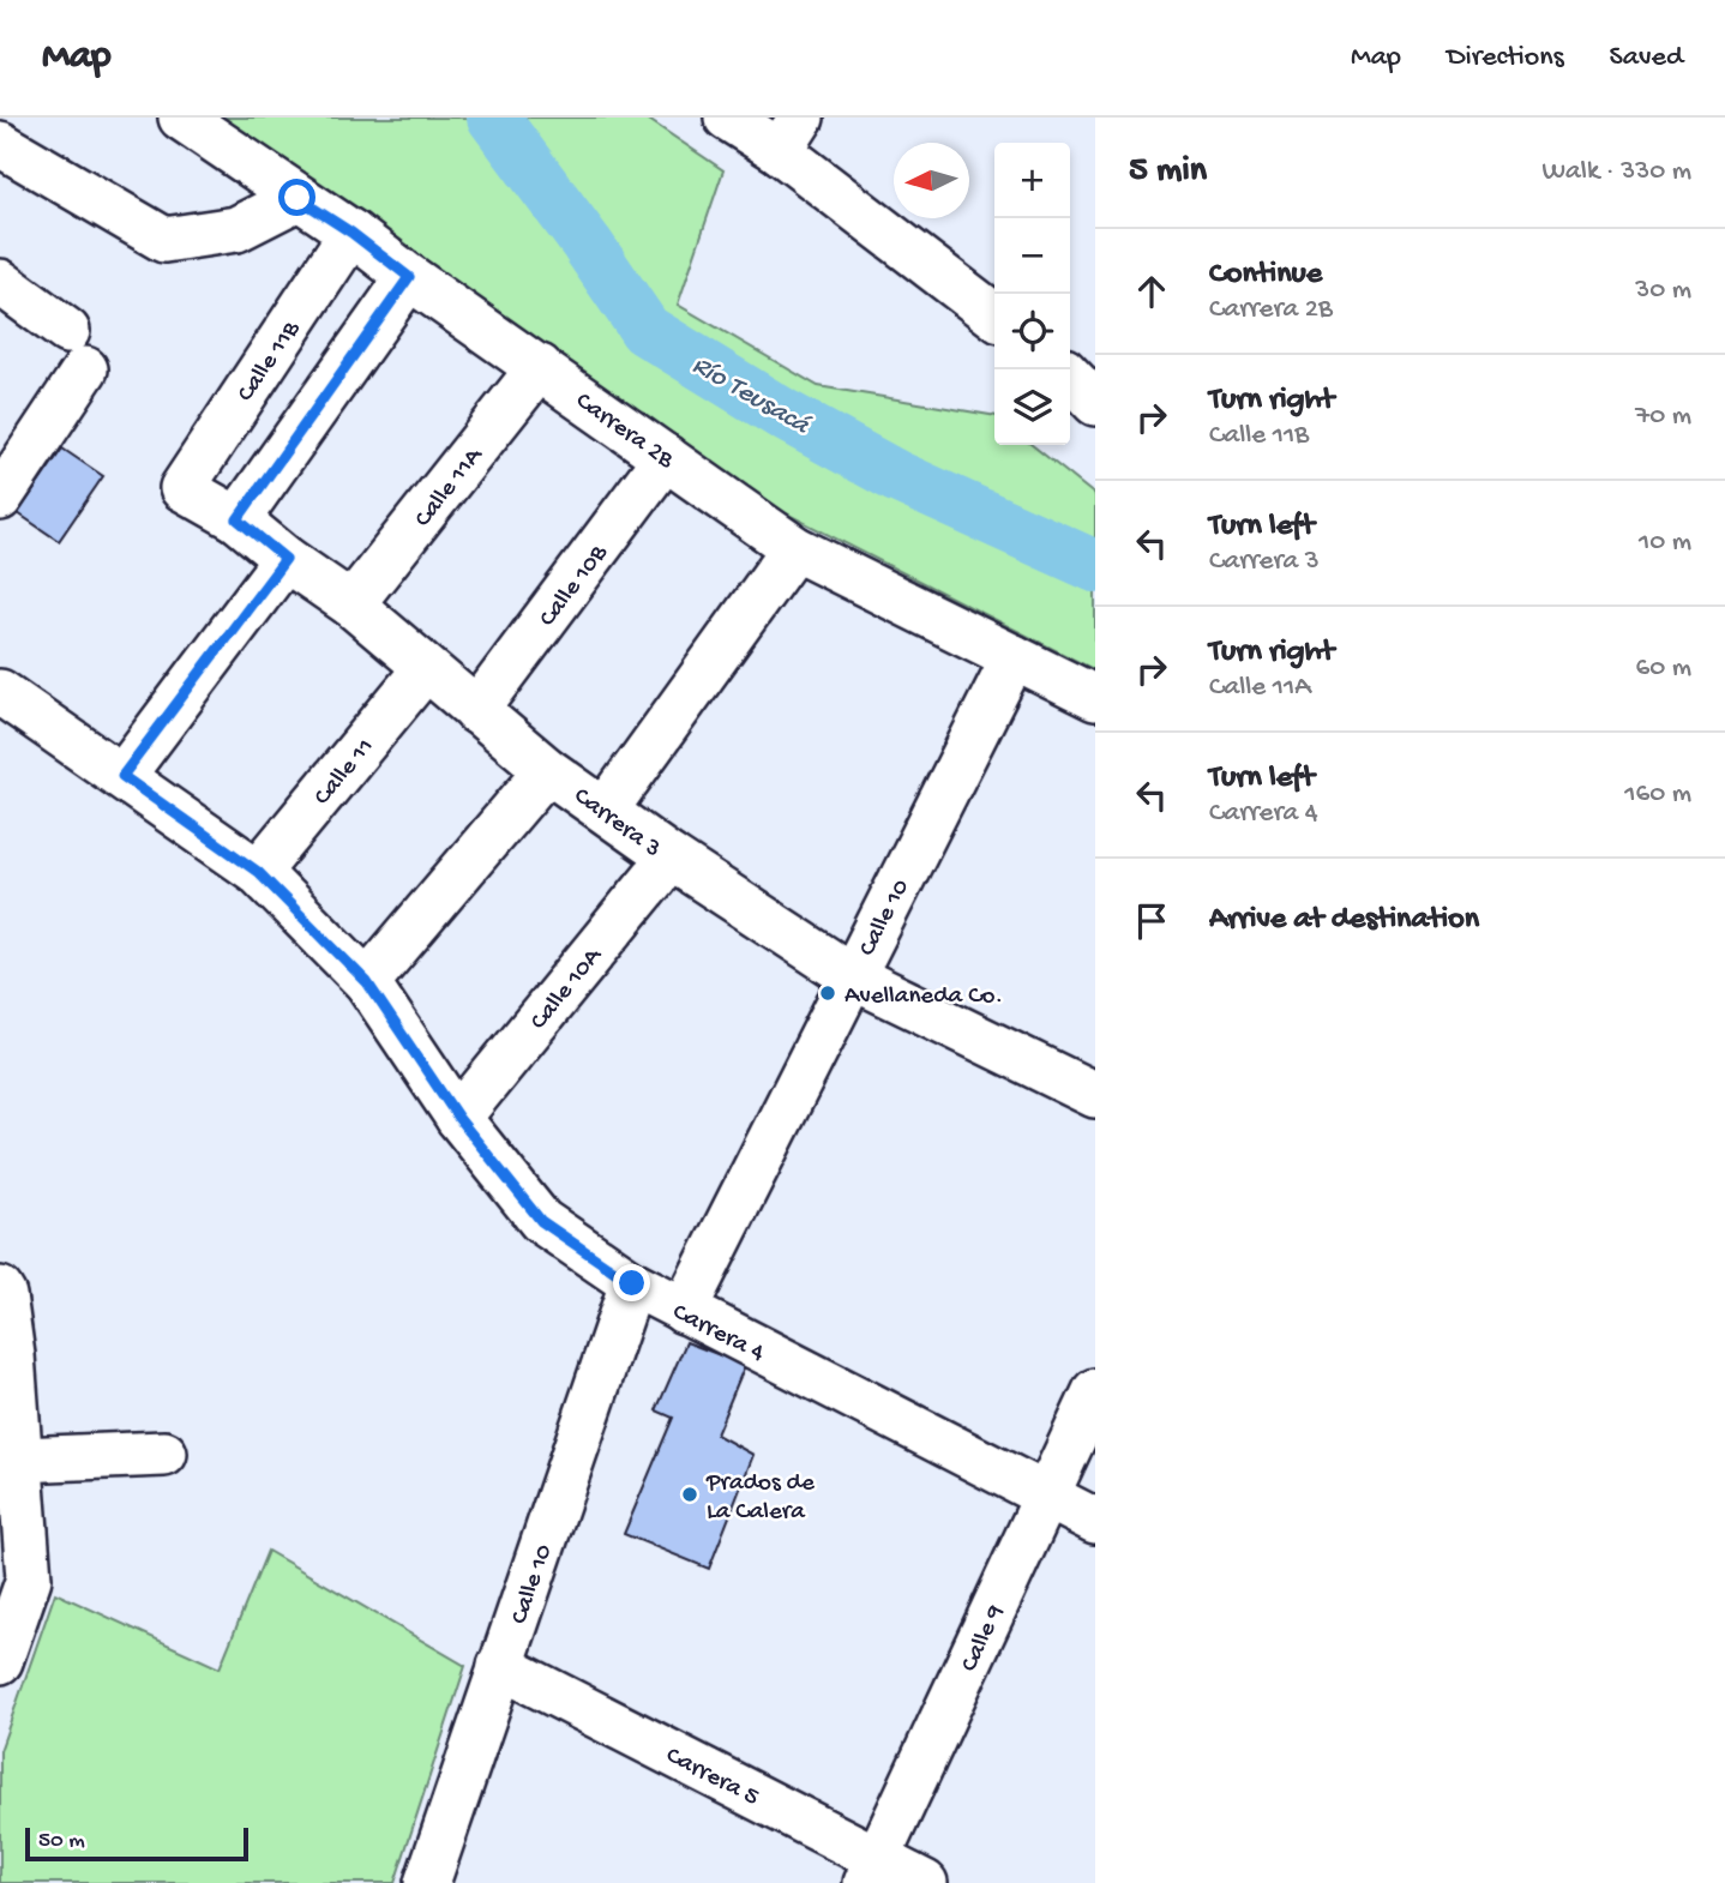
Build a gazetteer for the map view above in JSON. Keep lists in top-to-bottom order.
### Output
{
  "streets": {
    "street": [
      "Calle 11B",
      "Carrera 2B",
      "Calle 11A",
      "Calle 10B",
      "Calle 11",
      "Carrera 3",
      "Calle 10",
      "Calle 10A",
      "Carrera 4",
      "Calle 9",
      "Carrera 5"
    ]
  },
  "crossings": [
    ["Calle 11B", "Carrera 2B"],
    ["Calle 11B", "Carrera 3"],
    ["Carrera 2B", "Calle 11A"],
    ["Carrera 2B", "Calle 10B"],
    ["Carrera 2B", "Calle 10"],
    ["Calle 11A", "Carrera 3"],
    ["Calle 10B", "Carrera 3"],
    ["Calle 11", "Carrera 3"],
    ["Calle 11", "Carrera 4"],
    ["Carrera 3", "Calle 10"],
    ["Carrera 3", "Calle 10A"],
    ["Calle 10", "Carrera 4"],
    ["Calle 10", "Carrera 5"],
    ["Calle 10A", "Carrera 4"],
    ["Carrera 4", "Calle 9"],
    ["Calle 9", "Carrera 5"]
  ],
  "water": ["Río Teusacá"],
  "places": ["Avellaneda Co.", "Prados de La Calera"],
  "scale_bar": "50 m",
  "north": "left",
  "page": {
    "header": "Map",
    "nav": ["Map", "Directions", "Saved"],
    "heading": ["5 min", "Walk · 330 m"],
    "map_buttons": ["+", "−"],
    "list": [
      ["Continue", "Carrera 2B", "30 m"],
      ["Turn right", "Calle 11B", "70 m"],
      ["Turn left", "Carrera 3", "10 m"],
      ["Turn right", "Calle 11A", "60 m"],
      ["Turn left", "Carrera 4", "160 m"],
      "Arrive at destination"
    ],
    "scale": "50 m"
  }
}
